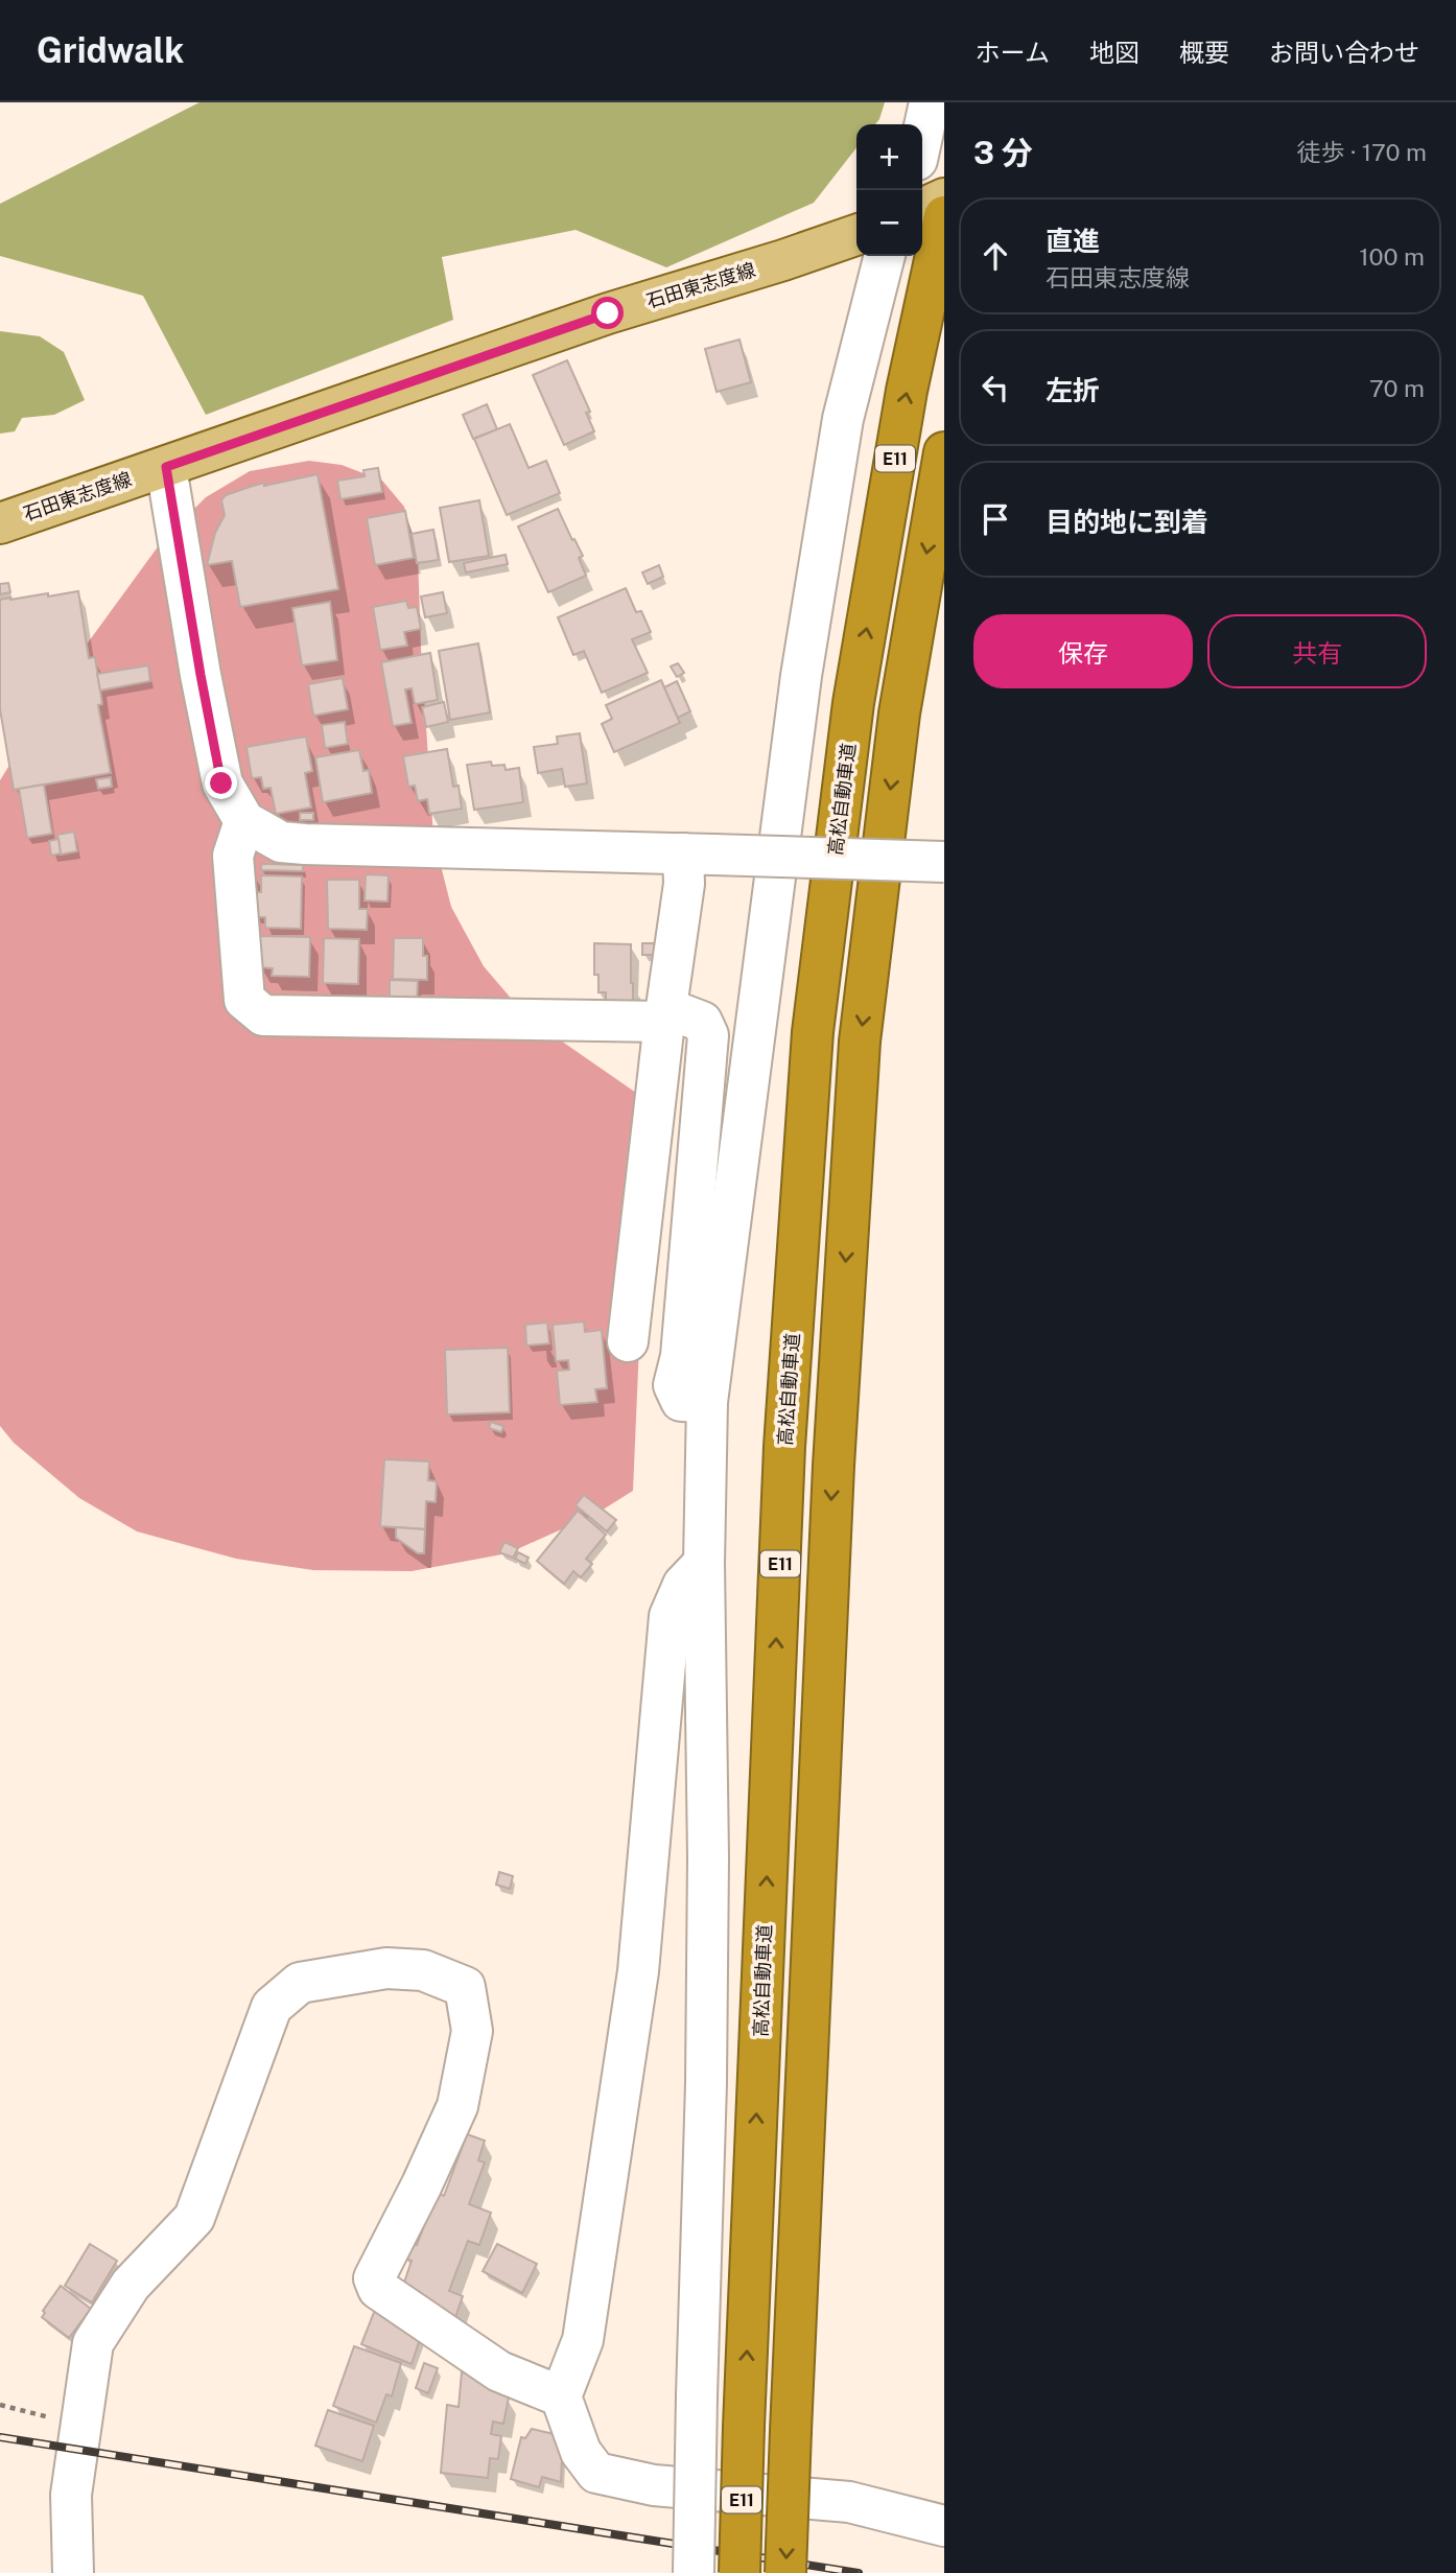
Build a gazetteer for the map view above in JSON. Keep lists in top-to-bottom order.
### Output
{
  "streets": {
    "highway": ["E11", "高松自動車道"],
    "main road": ["石田東志度線"]
  },
  "page": {
    "header": "Gridwalk",
    "nav": [
      "ホーム",
      "地図",
      "概要",
      "お問い合わせ"
    ],
    "heading": ["3 分", "徒歩 · 170 m"],
    "map_buttons": ["+", "−"],
    "list": [
      ["直進", "石田東志度線", "100 m"],
      ["左折", "70 m"],
      "目的地に到着"
    ],
    "buttons": ["保存", "共有"]
  }
}
